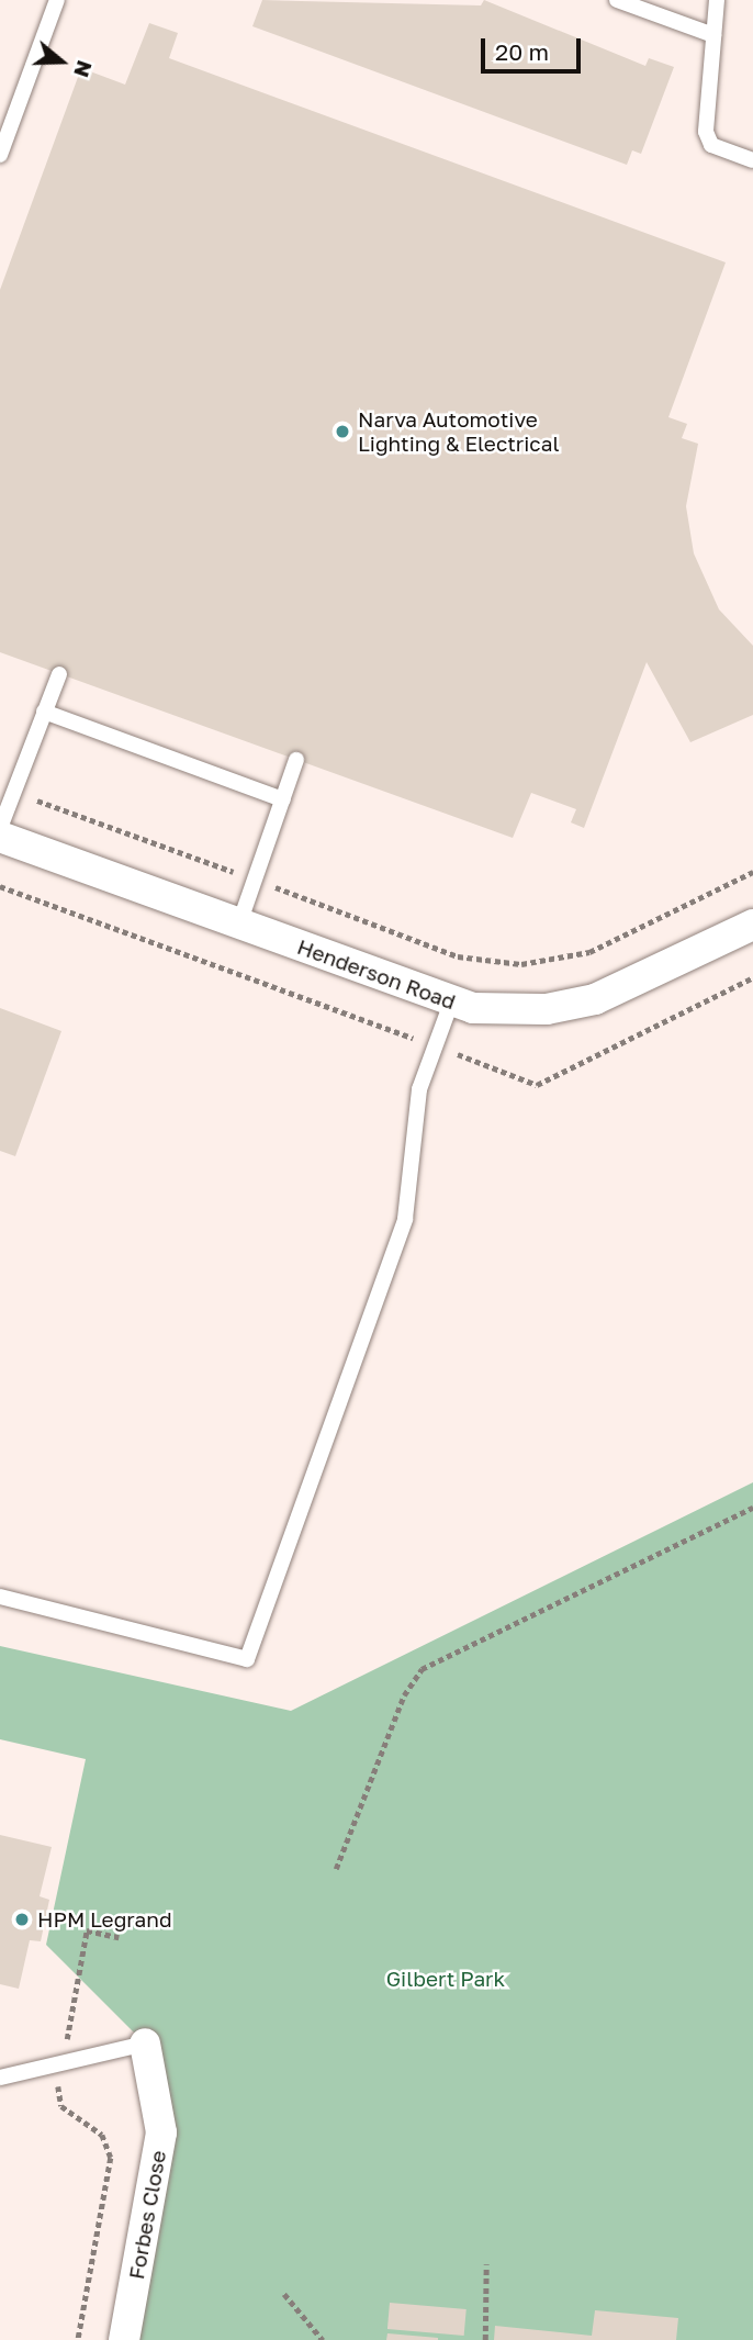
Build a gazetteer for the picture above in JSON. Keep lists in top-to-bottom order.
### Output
{
  "streets": {
    "street": ["Henderson Road", "Forbes Close"]
  },
  "parks": ["Gilbert Park"],
  "places": ["Narva Automotive Lighting & Electrical", "HPM Legrand"],
  "scale_bar": "20 m",
  "north": "right"
}
